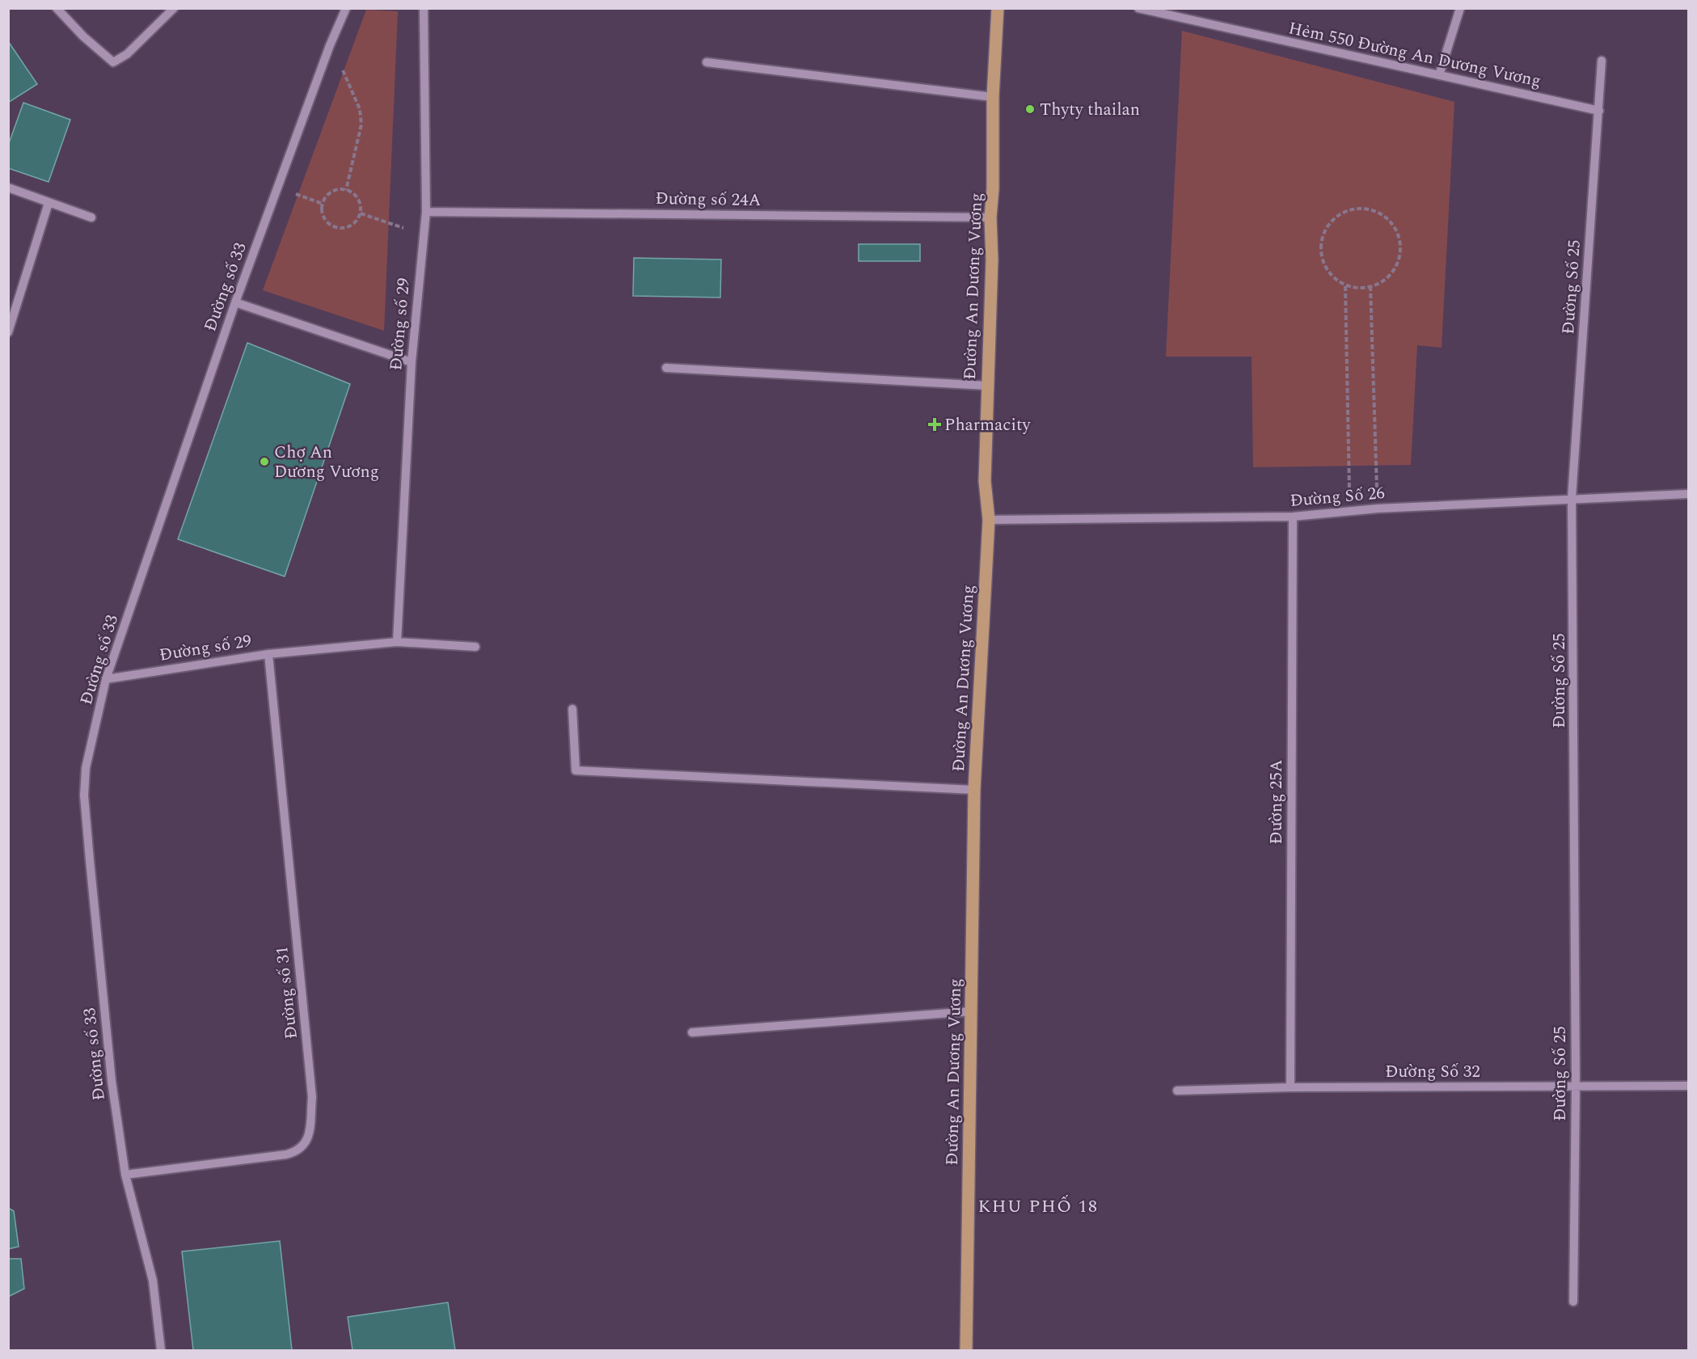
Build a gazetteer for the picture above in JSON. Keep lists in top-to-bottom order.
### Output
{
  "streets": {
    "main road": ["Đường An Dương Vương"],
    "street": [
      "Hẻm 550 Đường An Dương Vương",
      "Đường số 24A",
      "Đường số 33",
      "Đường Số 25",
      "Đường số 29",
      "Đường Số 26",
      "Đường 25A",
      "Đường số 31",
      "Đường Số 32"
    ]
  },
  "crossings": [
    ["Hẻm 550 Đường An Dương Vương", "Đường Số 25"],
    ["Đường số 24A", "Đường An Dương Vương"],
    ["Đường số 24A", "Đường số 29"],
    ["Đường An Dương Vương", "Đường Số 26"],
    ["Đường số 33", "Đường số 29"],
    ["Đường số 33", "Đường số 31"],
    ["Đường Số 25", "Đường Số 26"],
    ["Đường Số 25", "Đường Số 32"],
    ["Đường số 29", "Đường số 31"],
    ["Đường Số 26", "Đường 25A"],
    ["Đường 25A", "Đường Số 32"]
  ],
  "districts": ["KHU PHỐ 18"],
  "places": {
    "other": ["Thyty thailan", "Chợ An Dương Vương"],
    "health": ["Pharmacity"]
  }
}
